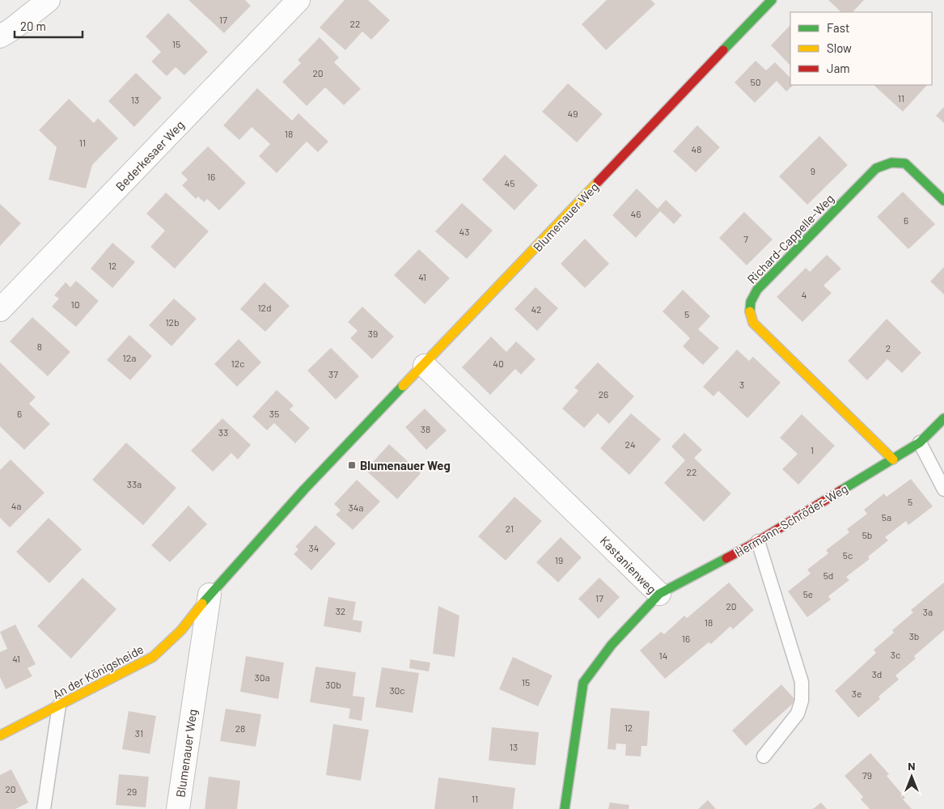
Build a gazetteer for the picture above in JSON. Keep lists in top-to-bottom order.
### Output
{
  "streets": {
    "street": [
      "Bederkesaer Weg",
      "Blumenauer Weg",
      "Richard-Cappelle-Weg",
      "Hermann-Schröder-Weg",
      "Kastanienweg",
      "An der Königsheide"
    ]
  },
  "crossings": [
    ["Blumenauer Weg", "Kastanienweg"],
    ["Blumenauer Weg", "An der Königsheide"],
    ["Richard-Cappelle-Weg", "Hermann-Schröder-Weg"],
    ["Hermann-Schröder-Weg", "Kastanienweg"]
  ],
  "places": {
    "transit": ["Blumenauer Weg"]
  },
  "house_numbers": [
    "17",
    "22",
    "15",
    "20",
    "50",
    "11",
    "13",
    "49",
    "18",
    "11",
    "48",
    "9",
    "16",
    "45",
    "46",
    "6",
    "43",
    "7",
    "12",
    "41",
    "4",
    "10",
    "12d",
    "42",
    "5",
    "12b",
    "39",
    "8",
    "2",
    "12a",
    "12c",
    "40",
    "37",
    "3",
    "26",
    "6",
    "35",
    "38",
    "33",
    "24",
    "1",
    "22",
    "33a",
    "5",
    "4a",
    "34a",
    "5a",
    "21",
    "5b",
    "34",
    "5c",
    "19",
    "5d",
    "5e",
    "17",
    "20",
    "32",
    "3a",
    "18",
    "3b",
    "16",
    "3c",
    "14",
    "41",
    "3d",
    "30a",
    "15",
    "30b",
    "30c",
    "3e",
    "12",
    "28",
    "31",
    "13",
    "79",
    "20",
    "29",
    "11"
  ],
  "legend": ["Fast", "Slow", "Jam"],
  "scale_bar": "20 m",
  "north": "top"
}
